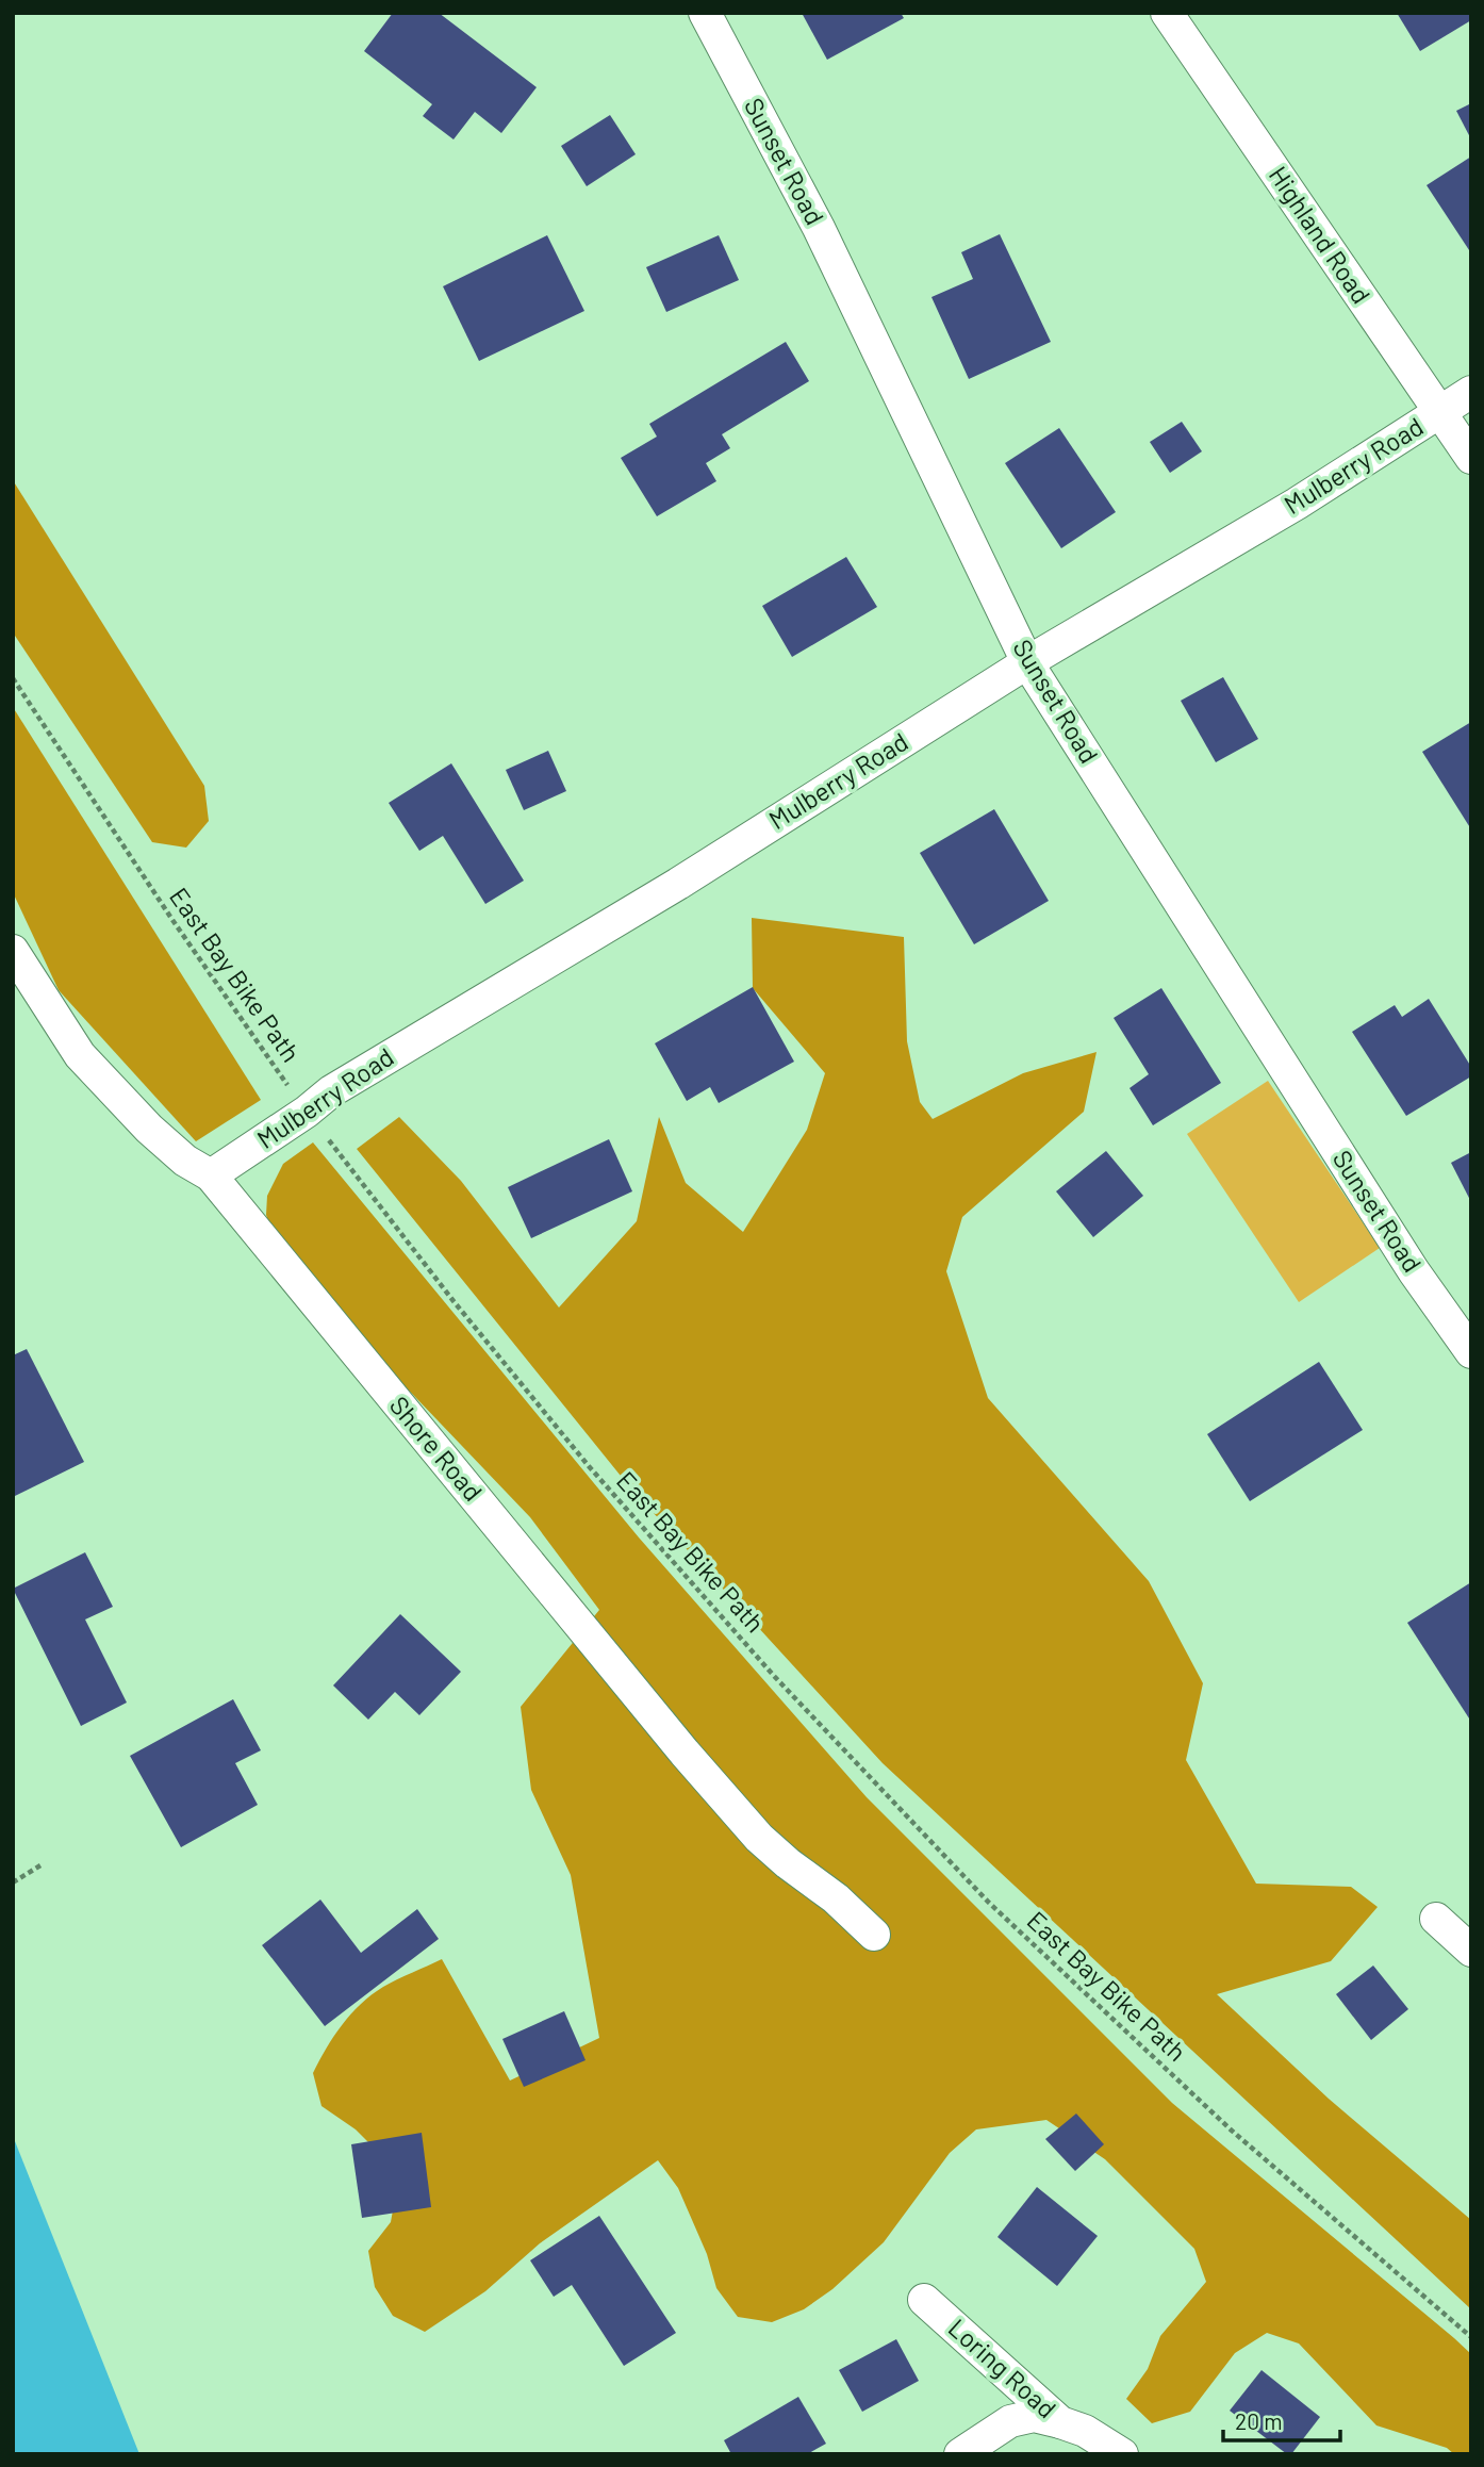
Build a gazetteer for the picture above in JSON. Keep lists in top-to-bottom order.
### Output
{
  "streets": {
    "street": [
      "Sunset Road",
      "Highland Road",
      "Mulberry Road",
      "Shore Road",
      "Loring Road"
    ],
    "path": ["East Bay Bike Path"]
  },
  "crossings": [
    ["Sunset Road", "Mulberry Road"],
    ["Highland Road", "Mulberry Road"],
    ["Mulberry Road", "East Bay Bike Path"],
    ["Mulberry Road", "Shore Road"]
  ],
  "scale_bar": "20 m"
}
